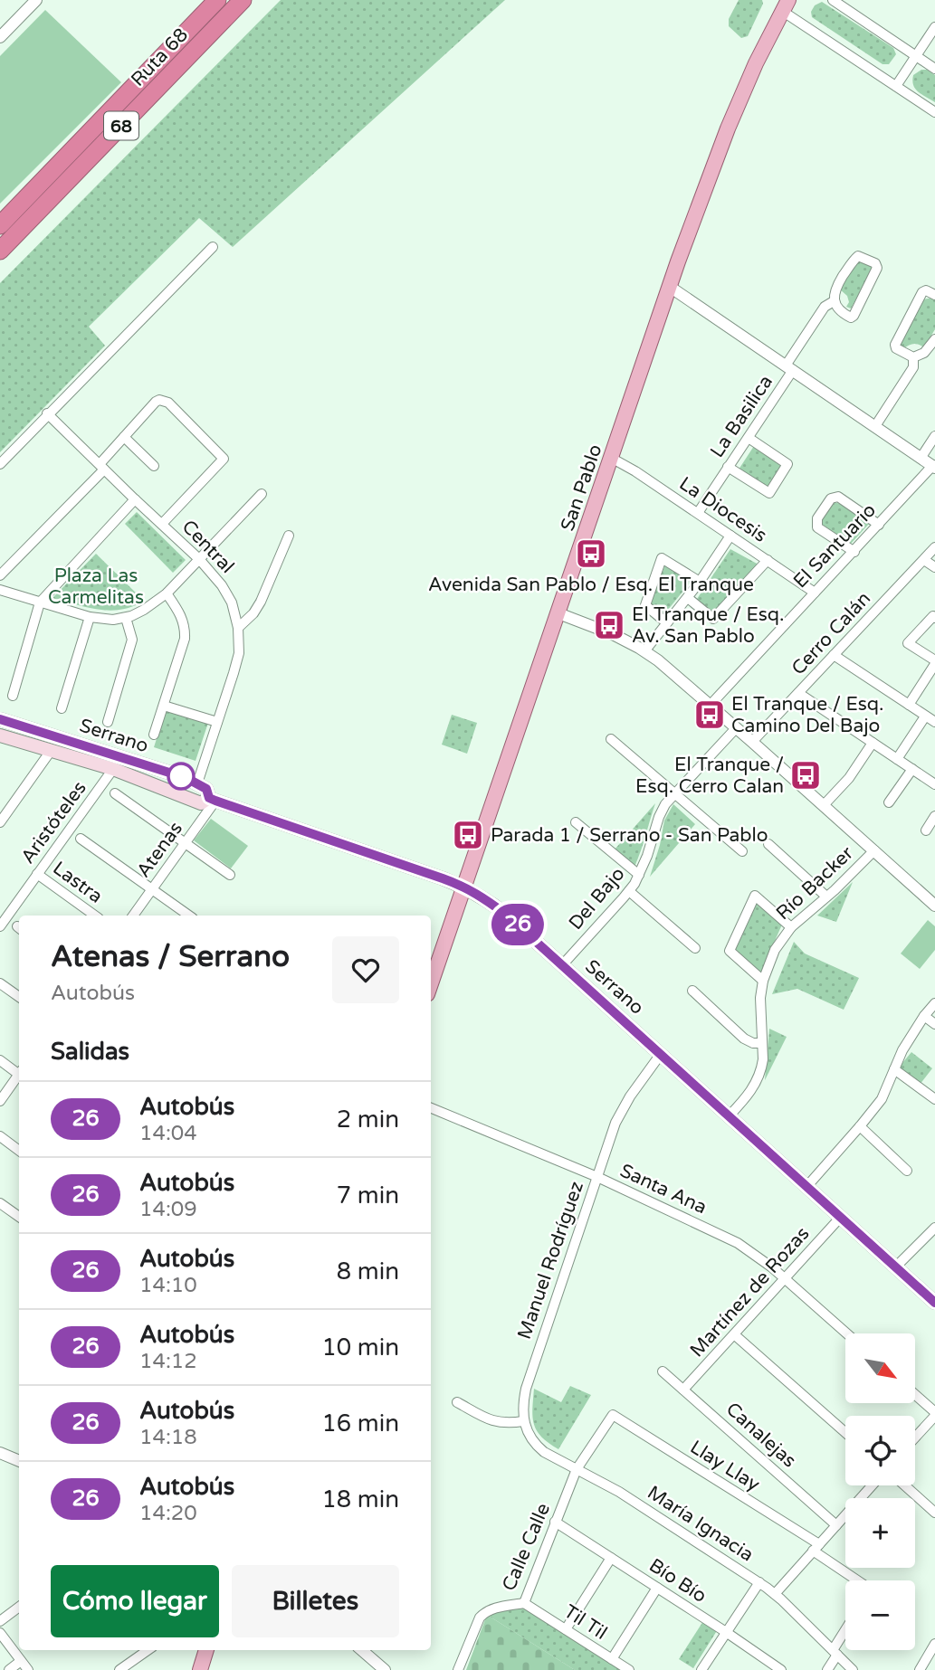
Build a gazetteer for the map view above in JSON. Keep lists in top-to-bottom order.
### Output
{
  "streets": {
    "highway": ["Ruta 68", "68"],
    "main road": ["San Pablo", "Serrano"],
    "street": [
      "La Basilica",
      "La Diocesis",
      "El Santuario",
      "Central",
      "Cerro Calán",
      "Aristóteles",
      "Atenas",
      "Lastra",
      "Río Backer",
      "Del Bajo",
      "Santa Ana",
      "Manuel Rodríguez",
      "Martínez de Rozas",
      "Canalejas",
      "Llay Llay",
      "María Ignacia",
      "Calle Calle",
      "Bío Bío",
      "Til Til"
    ]
  },
  "crossings": [
    ["La Basilica", "La Diocesis"],
    ["San Pablo", "La Diocesis"],
    ["San Pablo", "Serrano"],
    ["La Diocesis", "El Santuario"],
    ["Central", "Serrano"],
    ["Serrano", "Aristóteles"],
    ["Serrano", "Atenas"],
    ["Serrano", "Río Backer"],
    ["Serrano", "Del Bajo"],
    ["Serrano", "Manuel Rodríguez"],
    ["Serrano", "Martínez de Rozas"],
    ["Aristóteles", "Lastra"],
    ["Santa Ana", "Manuel Rodríguez"],
    ["Santa Ana", "Martínez de Rozas"],
    ["Manuel Rodríguez", "María Ignacia"],
    ["Martínez de Rozas", "Canalejas"],
    ["Llay Llay", "Calle Calle"],
    ["María Ignacia", "Calle Calle"],
    ["Calle Calle", "Bío Bío"],
    ["Calle Calle", "Til Til"]
  ],
  "parks": ["Plaza Las Carmelitas"],
  "places": {
    "bus stop": [
      "Avenida San Pablo / Esq. El Tranque",
      "El Tranque / Esq. Av. San Pablo",
      "El Tranque / Esq. Camino Del Bajo",
      "El Tranque / Esq. Cerro Calan",
      "Parada 1 / Serrano - San Pablo"
    ]
  },
  "lines": ["bus line 26"],
  "north": "bottom right",
  "page": {
    "on_map": "26",
    "heading": [
      ["Atenas / Serrano", "Autobús"],
      "Salidas"
    ],
    "list": [
      {
        "mark": "26",
        "name": "Autobús",
        "note": "14:04",
        "value": "2 min"
      },
      {
        "mark": "26",
        "name": "Autobús",
        "note": "14:09",
        "value": "7 min"
      },
      {
        "mark": "26",
        "name": "Autobús",
        "note": "14:10",
        "value": "8 min"
      },
      {
        "mark": "26",
        "name": "Autobús",
        "note": "14:12",
        "value": "10 min"
      },
      {
        "mark": "26",
        "name": "Autobús",
        "note": "14:18",
        "value": "16 min"
      },
      {
        "mark": "26",
        "name": "Autobús",
        "note": "14:20",
        "value": "18 min"
      }
    ],
    "map_buttons": ["+", "−"],
    "buttons": ["Cómo llegar", "Billetes"]
  }
}
